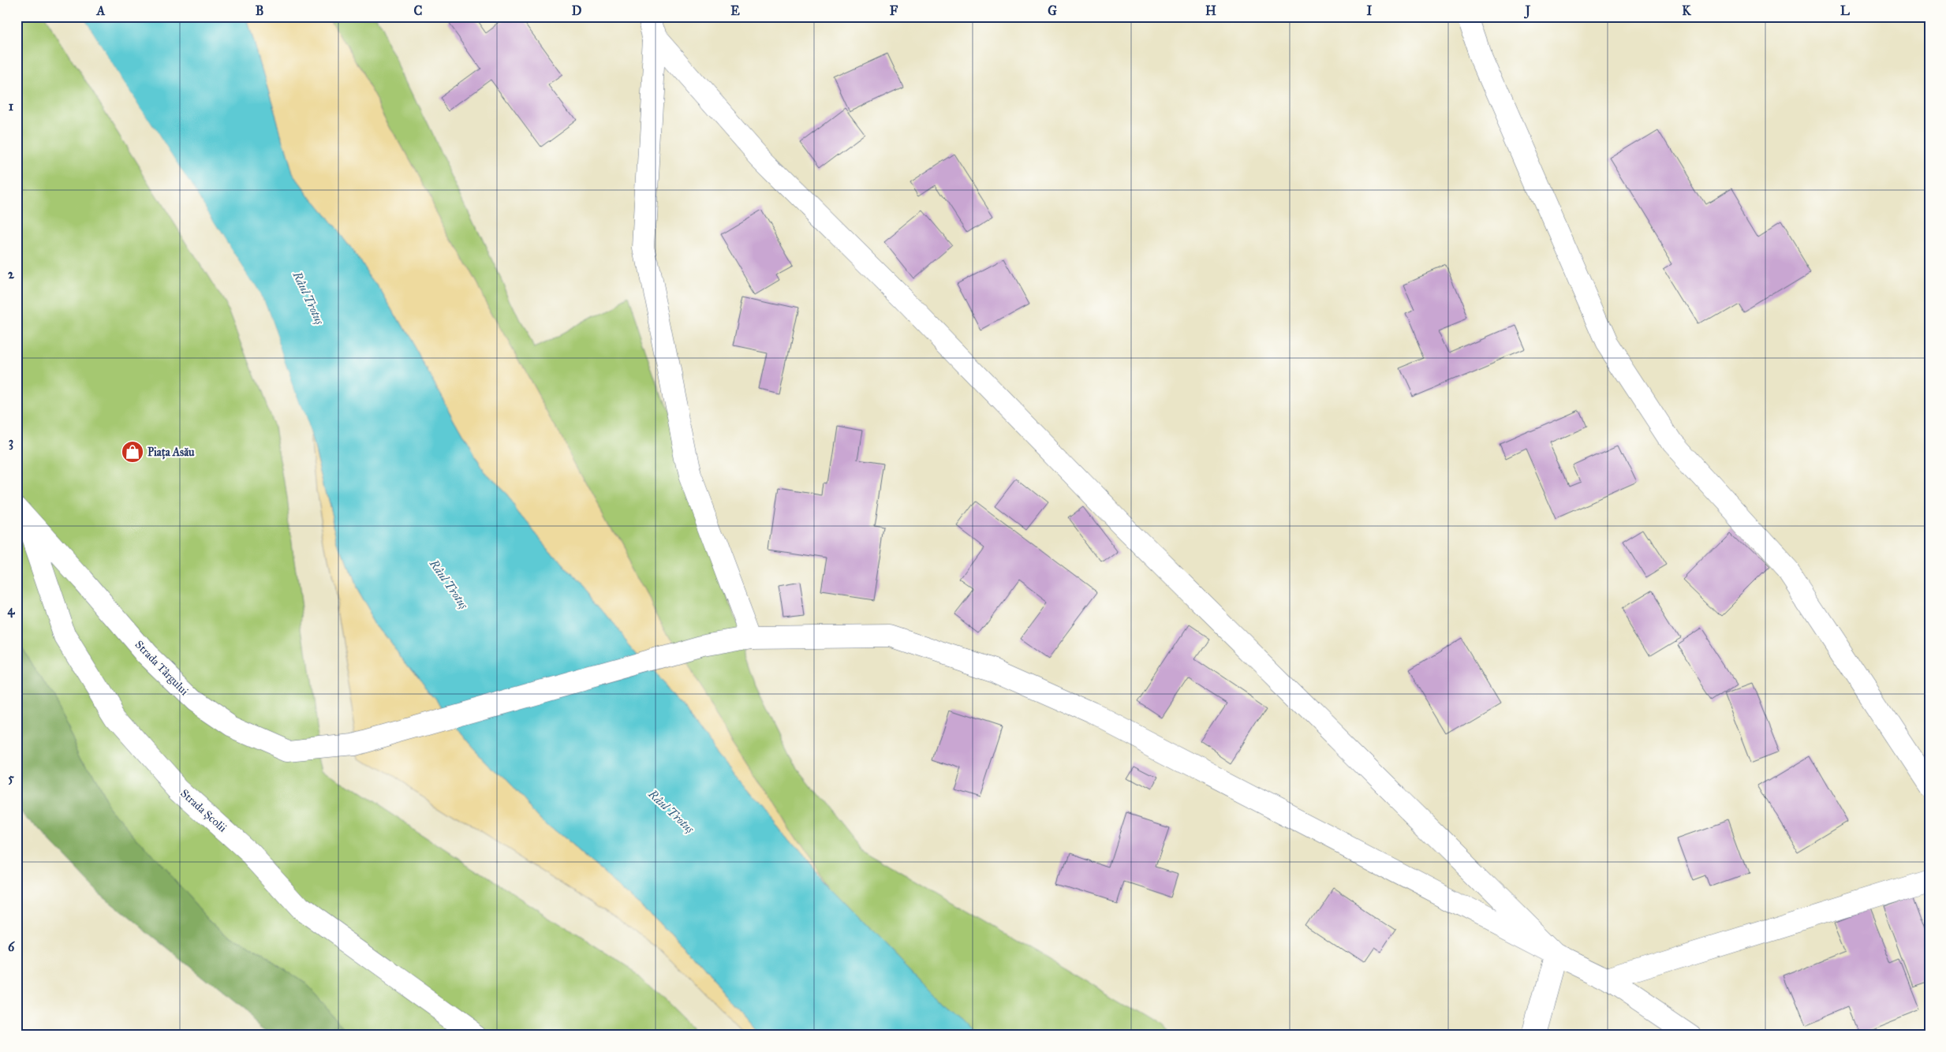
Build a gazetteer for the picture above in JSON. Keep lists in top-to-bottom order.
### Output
{
  "streets": {
    "street": ["Strada Târgului", "Strada Școlii"]
  },
  "crossings": [
    ["Strada Târgului", "Strada Școlii"]
  ],
  "water": ["Râul Trotuș"],
  "places": {
    "shop": ["Piața Asău"]
  },
  "grid": {
    "columns": [
      "A",
      "B",
      "C",
      "D",
      "E",
      "F",
      "G",
      "H",
      "I",
      "J",
      "K",
      "L"
    ],
    "rows": [
      "1",
      "2",
      "3",
      "4",
      "5",
      "6"
    ]
  }
}
